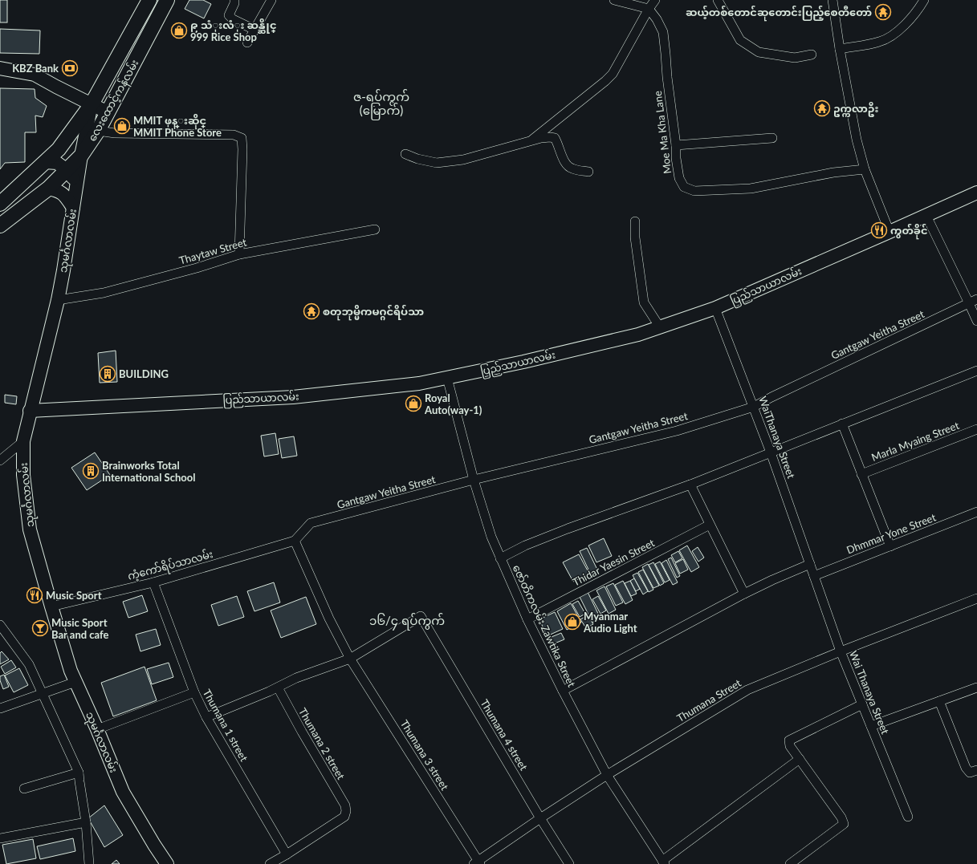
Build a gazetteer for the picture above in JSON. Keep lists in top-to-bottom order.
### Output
{
  "streets": {
    "main road": ["လေးထောင့်ကန်လမ်း"],
    "street": [
      "Moe Ma Kha Lane",
      "သုမင်္ဂလာလမ်း",
      "Thaytaw Street",
      "ပြည်သာယာလမ်း",
      "Gantgaw Yeitha Street",
      "WaiThanaya Street",
      "Marla Myaing Street",
      "Dhmmar Yone Street",
      "Thidar Yaesin Street",
      "ကံ့ကော်ရိပ်သာလမ်း",
      "ဇော်တိကလမ်း Zawtika Street",
      "Wai Thanaya Street",
      "Thumana Street",
      "Thumana 1 street",
      "Thumana 4 street",
      "Thumana 2 street",
      "Thumana 3 street"
    ]
  },
  "crossings": [
    ["လေးထောင့်ကန်လမ်း", "သုမင်္ဂလာလမ်း"],
    ["သုမင်္ဂလာလမ်း", "Thaytaw Street"],
    ["သုမင်္ဂလာလမ်း", "ပြည်သာယာလမ်း"],
    ["သုမင်္ဂလာလမ်း", "ကံ့ကော်ရိပ်သာလမ်း"],
    ["ပြည်သာယာလမ်း", "WaiThanaya Street"],
    ["ပြည်သာယာလမ်း", "ဇော်တိကလမ်း Zawtika Street"],
    ["Gantgaw Yeitha Street", "WaiThanaya Street"],
    ["Gantgaw Yeitha Street", "ကံ့ကော်ရိပ်သာလမ်း"],
    ["Gantgaw Yeitha Street", "ဇော်တိကလမ်း Zawtika Street"],
    ["Gantgaw Yeitha Street", "Thumana 3 street"],
    ["WaiThanaya Street", "Dhmmar Yone Street"],
    ["WaiThanaya Street", "Wai Thanaya Street"],
    ["Dhmmar Yone Street", "Wai Thanaya Street"],
    ["Thidar Yaesin Street", "ဇော်တိကလမ်း Zawtika Street"],
    ["ကံ့ကော်ရိပ်သာလမ်း", "Thumana 1 street"],
    ["ကံ့ကော်ရိပ်သာလမ်း", "Thumana 3 street"],
    ["ဇော်တိကလမ်း Zawtika Street", "Thumana Street"],
    ["Wai Thanaya Street", "Thumana Street"],
    ["Thumana Street", "Thumana 4 street"],
    ["Thumana Street", "Thumana 3 street"],
    ["Thumana 1 street", "Thumana 2 street"],
    ["Thumana 4 street", "Thumana 3 street"]
  ],
  "districts": ["ဇ-ရပ်ကွက် (မြောက်)", "၁၆/၄ ရပ်ကွက်"],
  "places": {
    "temple": ["ဆယ့်တစ်တောင်ဆုတောင်းပြည့်စေတီတော်", "ဥက္ကလာဦး", "စတုဘုမ္မိကမဂ္ဂင်ရိပ်သာ"],
    "shop": [
      "၉ သံုးလံုး ဆန္ဆိုင္ 999 Rice Shop",
      "MMIT ဖုန္းဆိုင္ MMIT Phone Store",
      "Royal Auto(way-1)",
      "Myanmar Audio Light"
    ],
    "bank": ["KBZ Bank"],
    "restaurant": ["ကွတ်ခိုင်", "Music Sport"],
    "building": ["BUILDING", "Brainworks Total International School"],
    "bar": ["Music Sport Bar and cafe"]
  }
}
